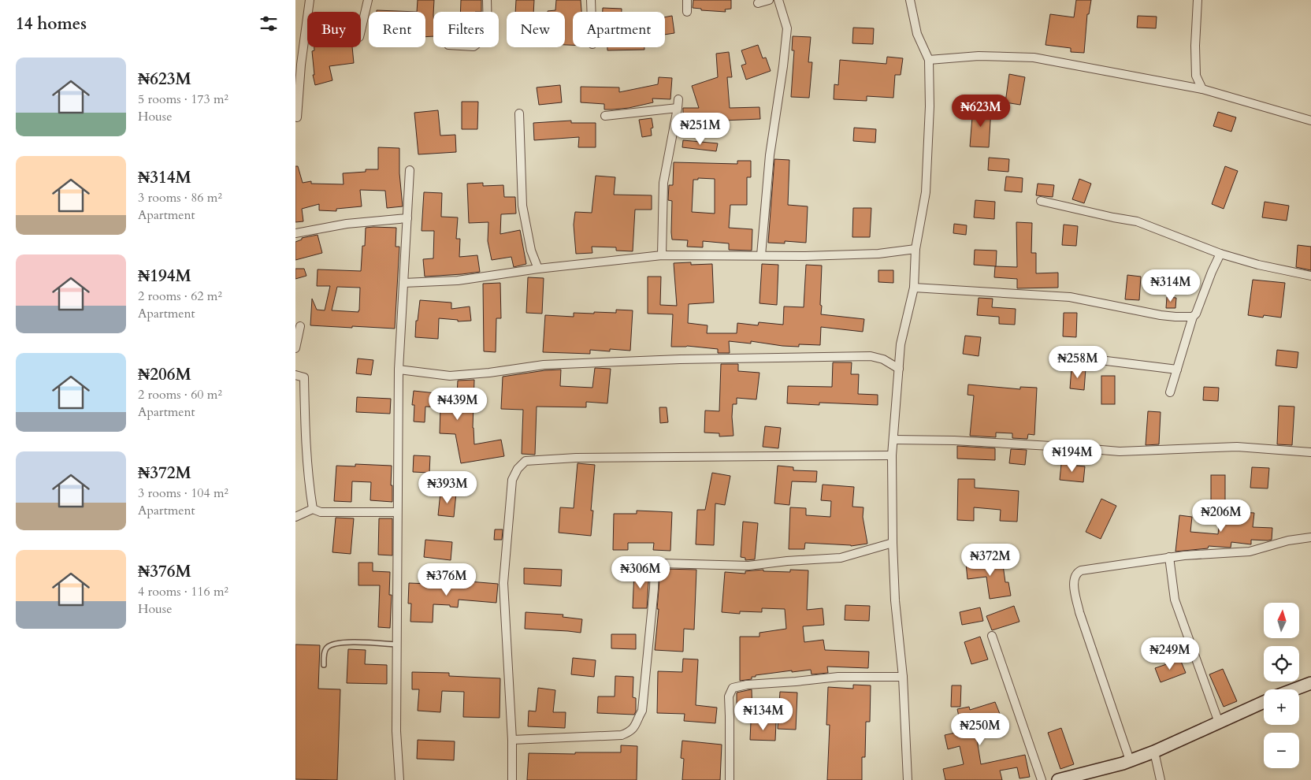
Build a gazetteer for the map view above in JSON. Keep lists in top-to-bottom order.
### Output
{
  "north": "top",
  "page": {
    "heading": "14 homes",
    "chip": [
      "Buy",
      "Rent",
      "Filters",
      "New",
      "Apartment"
    ],
    "list": [
      {
        "name": "₦623M",
        "note": "5 rooms · 173 m² · House"
      },
      {
        "name": "₦314M",
        "note": "3 rooms · 86 m² · Apartment"
      },
      {
        "name": "₦194M",
        "note": "2 rooms · 62 m² · Apartment"
      },
      {
        "name": "₦206M",
        "note": "2 rooms · 60 m² · Apartment"
      },
      {
        "name": "₦372M",
        "note": "3 rooms · 104 m² · Apartment"
      },
      {
        "name": "₦376M",
        "note": "4 rooms · 116 m² · House"
      }
    ],
    "price": [
      "₦623M",
      "₦251M",
      "₦314M",
      "₦258M",
      "₦439M",
      "₦194M",
      "₦393M",
      "₦206M",
      "₦372M",
      "₦306M",
      "₦376M",
      "₦249M",
      "₦134M",
      "₦250M"
    ],
    "map_buttons": ["+", "−"]
  }
}
